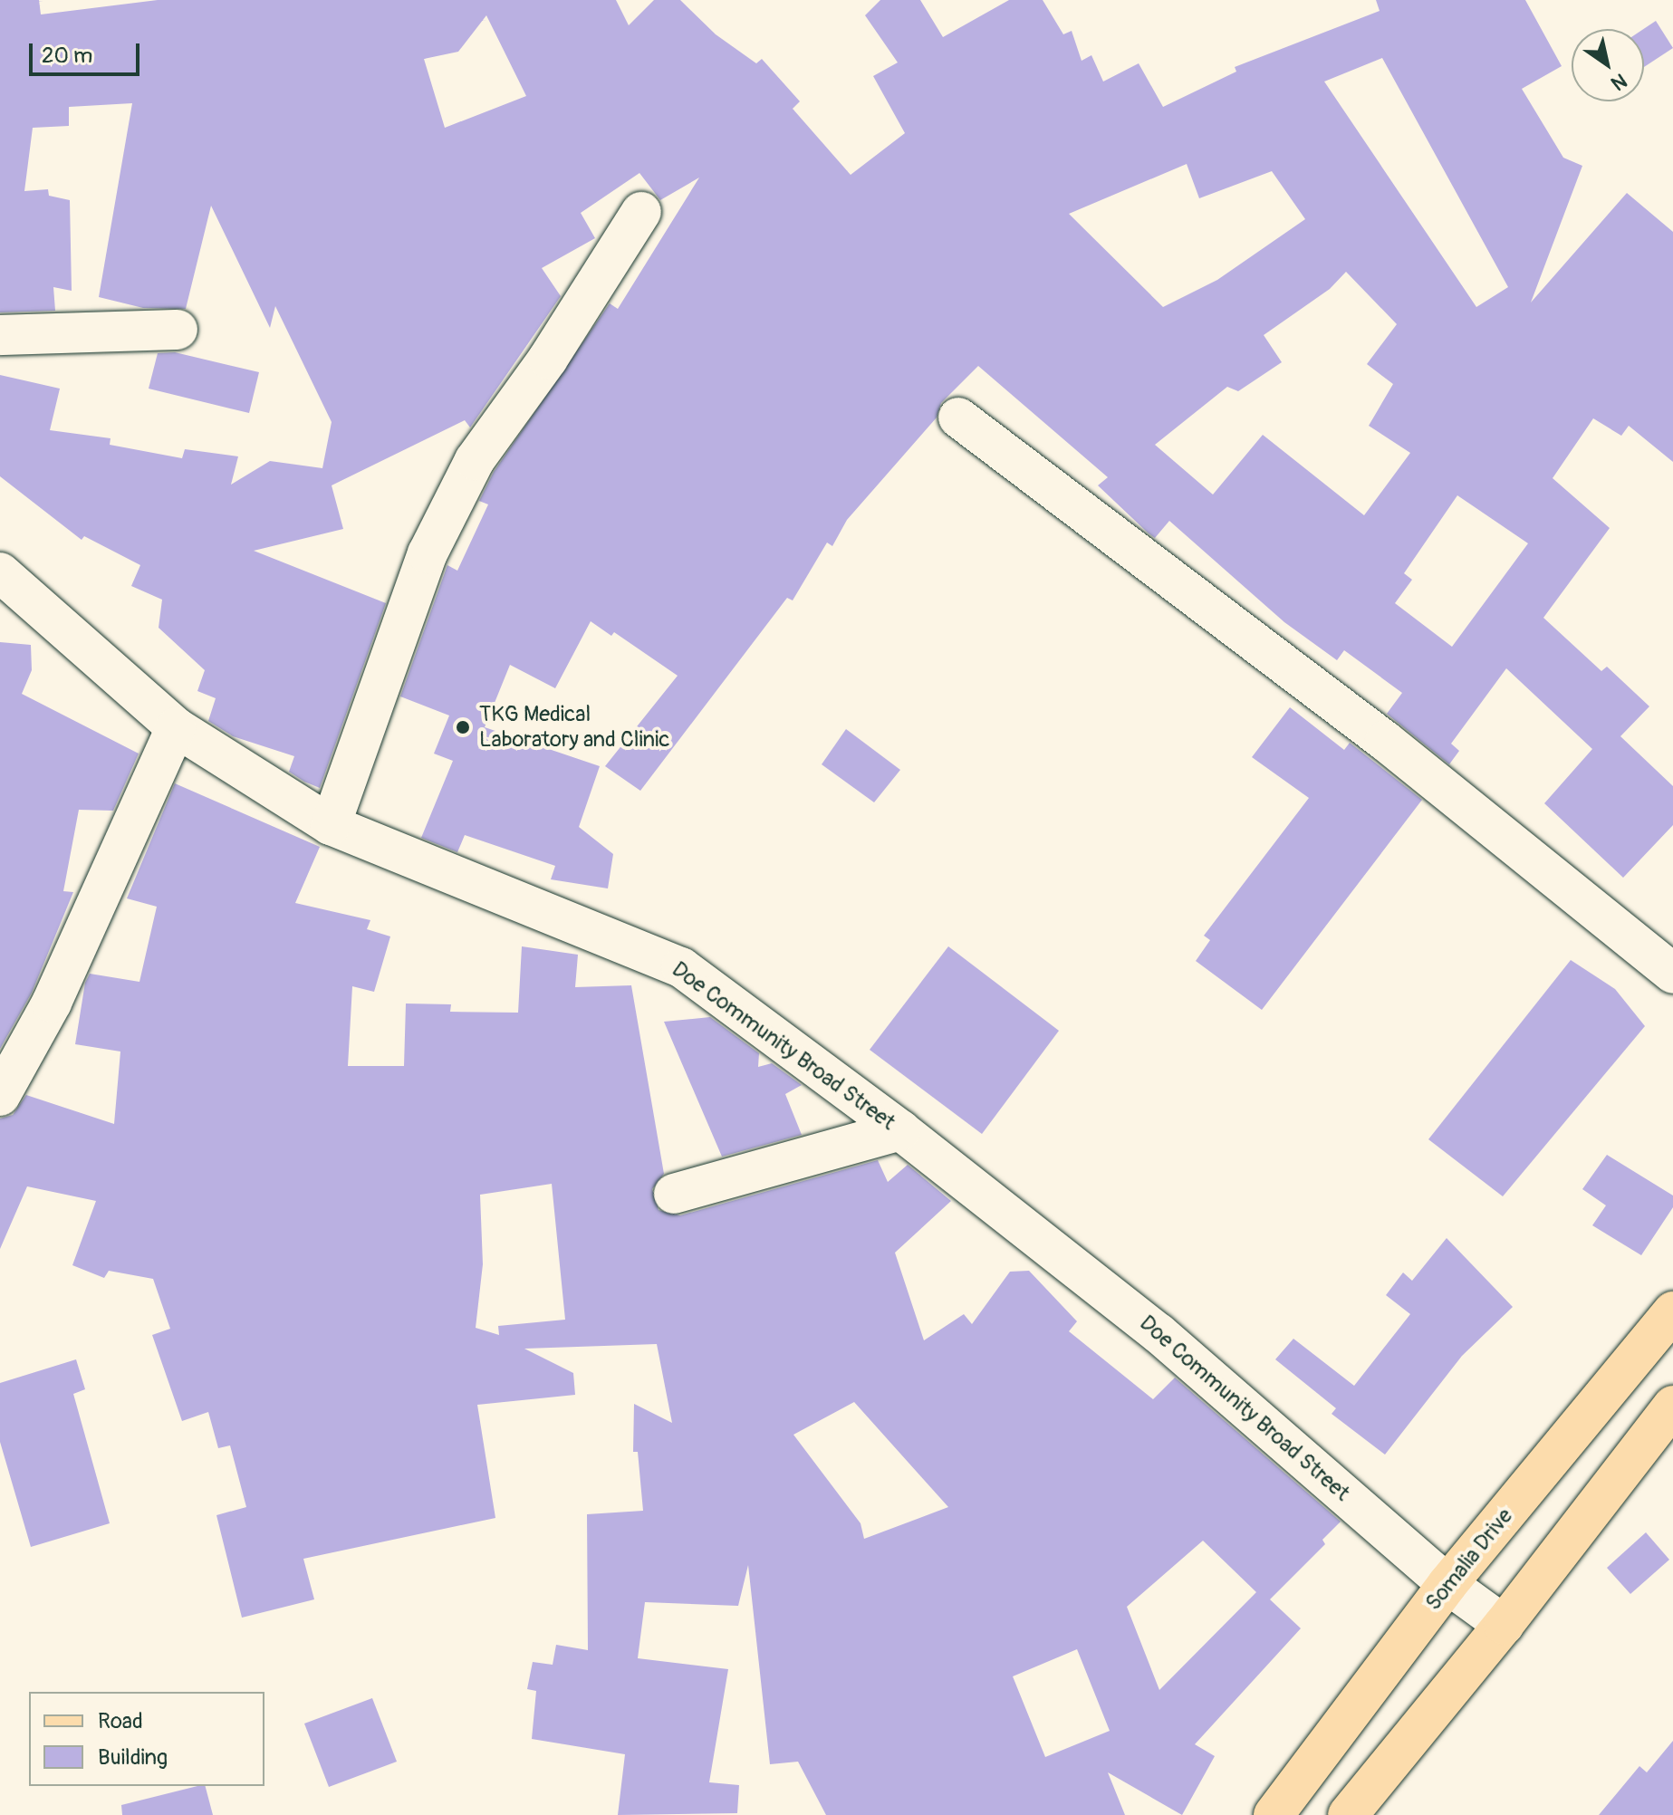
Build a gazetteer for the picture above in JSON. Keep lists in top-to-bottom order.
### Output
{
  "streets": {
    "main road": ["Somalia Drive"],
    "street": ["Doe Community Broad Street"]
  },
  "crossings": [
    ["Doe Community Broad Street", "Somalia Drive"]
  ],
  "places": ["TKG Medical Laboratory and Clinic"],
  "legend": ["Road", "Building"],
  "scale_bar": "20 m",
  "north": "bottom right"
}
